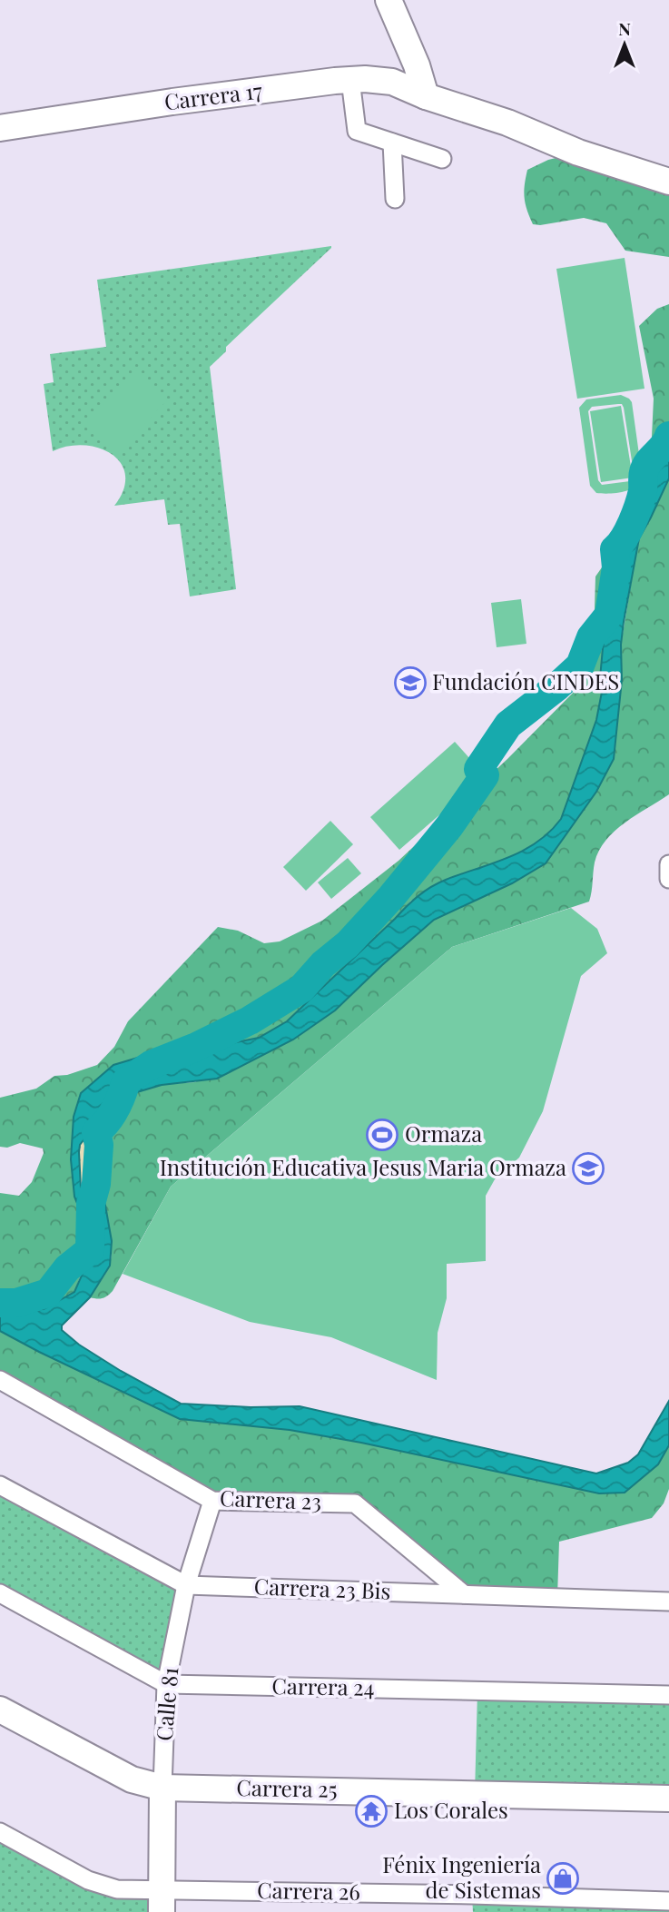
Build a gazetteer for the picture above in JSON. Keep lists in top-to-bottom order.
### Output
{
  "streets": {
    "street": [
      "Carrera 17",
      "Carrera 23",
      "Carrera 23 Bis",
      "Carrera 24",
      "Calle 81",
      "Carrera 25",
      "Carrera 26"
    ]
  },
  "crossings": [
    ["Carrera 23", "Carrera 23 Bis"],
    ["Carrera 23", "Calle 81"],
    ["Carrera 23 Bis", "Calle 81"],
    ["Carrera 24", "Calle 81"],
    ["Calle 81", "Carrera 25"],
    ["Calle 81", "Carrera 26"]
  ],
  "places": {
    "school or university": ["Fundación CINDES", "Institución Educativa Jesus Maria Ormaza"],
    "sports": ["Ormaza"],
    "temple": ["Los Corales"],
    "shop": ["Fénix Ingeniería de Sistemas"]
  },
  "north": "top"
}
